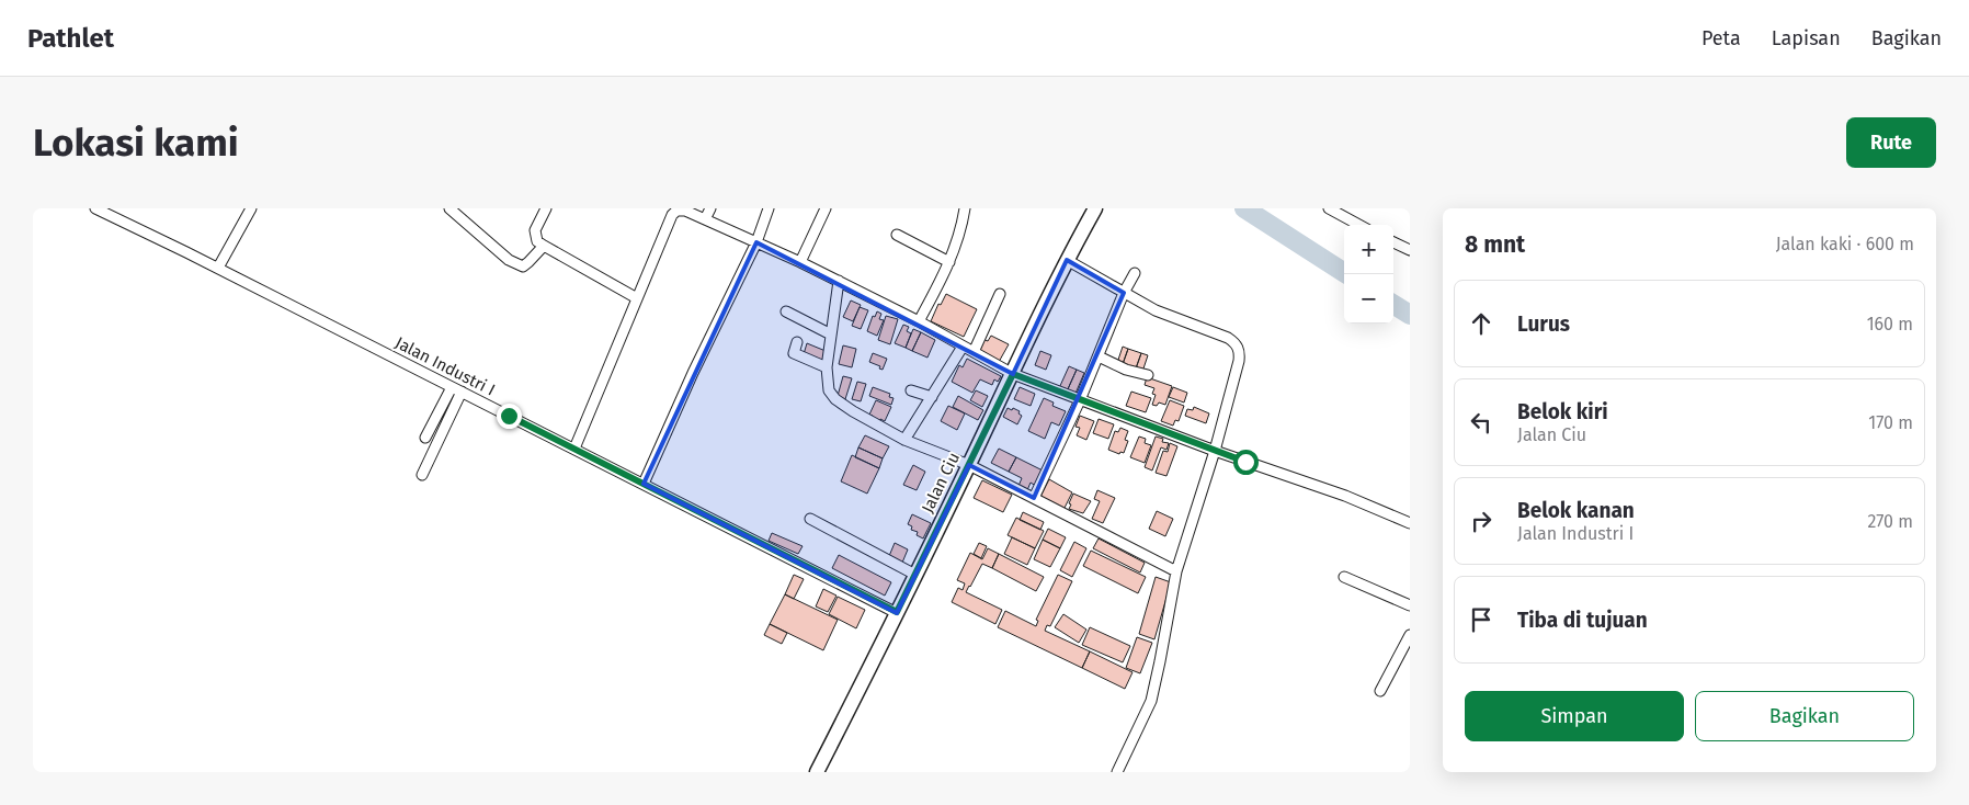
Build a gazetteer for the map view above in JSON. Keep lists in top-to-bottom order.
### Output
{
  "streets": {
    "street": ["Jalan Industri I", "Jalan Ciu"]
  },
  "crossings": [
    ["Jalan Industri I", "Jalan Ciu"]
  ],
  "page": {
    "header": "Pathlet",
    "nav": ["Peta", "Lapisan", "Bagikan"],
    "buttons": [
      "Rute",
      ["Simpan", "Bagikan"]
    ],
    "title": "Lokasi kami",
    "heading": ["8 mnt", "Jalan kaki · 600 m"],
    "map_buttons": ["+", "−"],
    "list": [
      ["Lurus", "160 m"],
      ["Belok kiri", "Jalan Ciu", "170 m"],
      ["Belok kanan", "Jalan Industri I", "270 m"],
      "Tiba di tujuan"
    ]
  }
}
